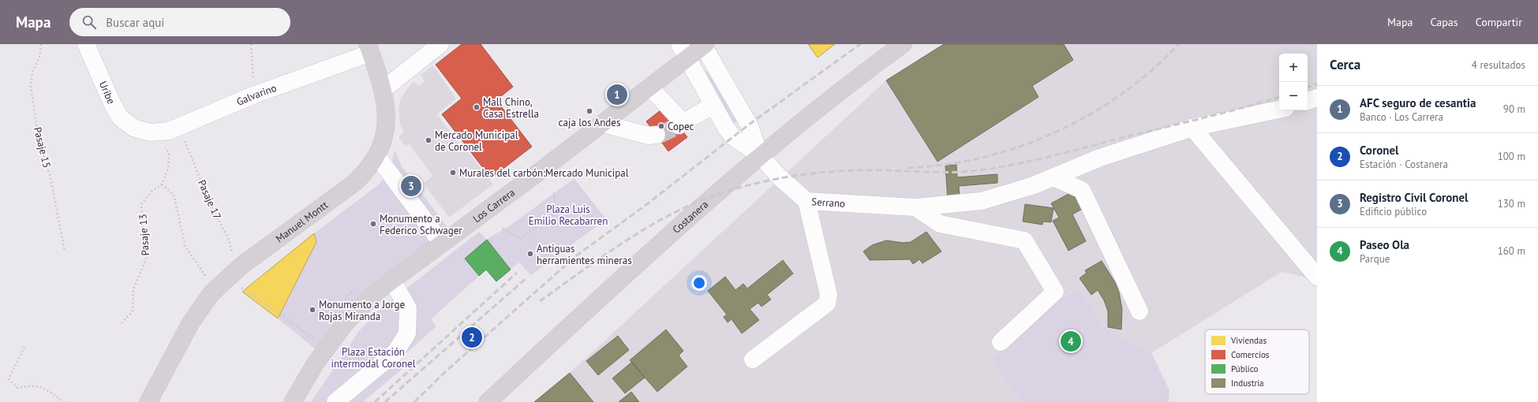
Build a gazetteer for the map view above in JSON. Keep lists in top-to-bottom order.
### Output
{
  "streets": {
    "main road": ["Los Carrera", "Costanera", "Manuel Montt"],
    "street": ["Uribe", "Galvarino", "Serrano"],
    "path": ["Pasaje 15", "Pasaje 17", "Pasaje 13"]
  },
  "crossings": [
    ["Uribe", "Galvarino"],
    ["Galvarino", "Manuel Montt"],
    ["Serrano", "Los Carrera"],
    ["Serrano", "Costanera"]
  ],
  "parks": ["Plaza Luis Emilio Recabarren", "Plaza Estación intermodal Coronel"],
  "places": [
    "Mall Chino, Casa Estrella",
    "caja los Andes",
    "Copec",
    "Mercado Municipal de Coronel",
    "Murales del carbón:Mercado Municipal",
    "Monumento a Federico Schwager",
    "Antiguas herramientes mineras",
    "Monumento a Jorge Rojas Miranda"
  ],
  "legend": [
    "Viviendas",
    "Comercios",
    "Público",
    "Industria"
  ],
  "page": {
    "header": "Mapa",
    "search": "Buscar aquí",
    "nav": ["Mapa", "Capas", "Compartir"],
    "heading": ["Cerca", "4 resultados"],
    "map_buttons": ["+", "−"],
    "pins": [
      "1",
      "3",
      "2",
      "4"
    ],
    "list": [
      {
        "mark": "1",
        "name": "AFC seguro de cesantia",
        "note": "Banco · Los Carrera",
        "value": "90 m"
      },
      {
        "mark": "2",
        "name": "Coronel",
        "note": "Estación · Costanera",
        "value": "100 m"
      },
      {
        "mark": "3",
        "name": "Registro Civil Coronel",
        "note": "Edificio público",
        "value": "130 m"
      },
      {
        "mark": "4",
        "name": "Paseo Ola",
        "note": "Parque",
        "value": "160 m"
      }
    ]
  }
}
